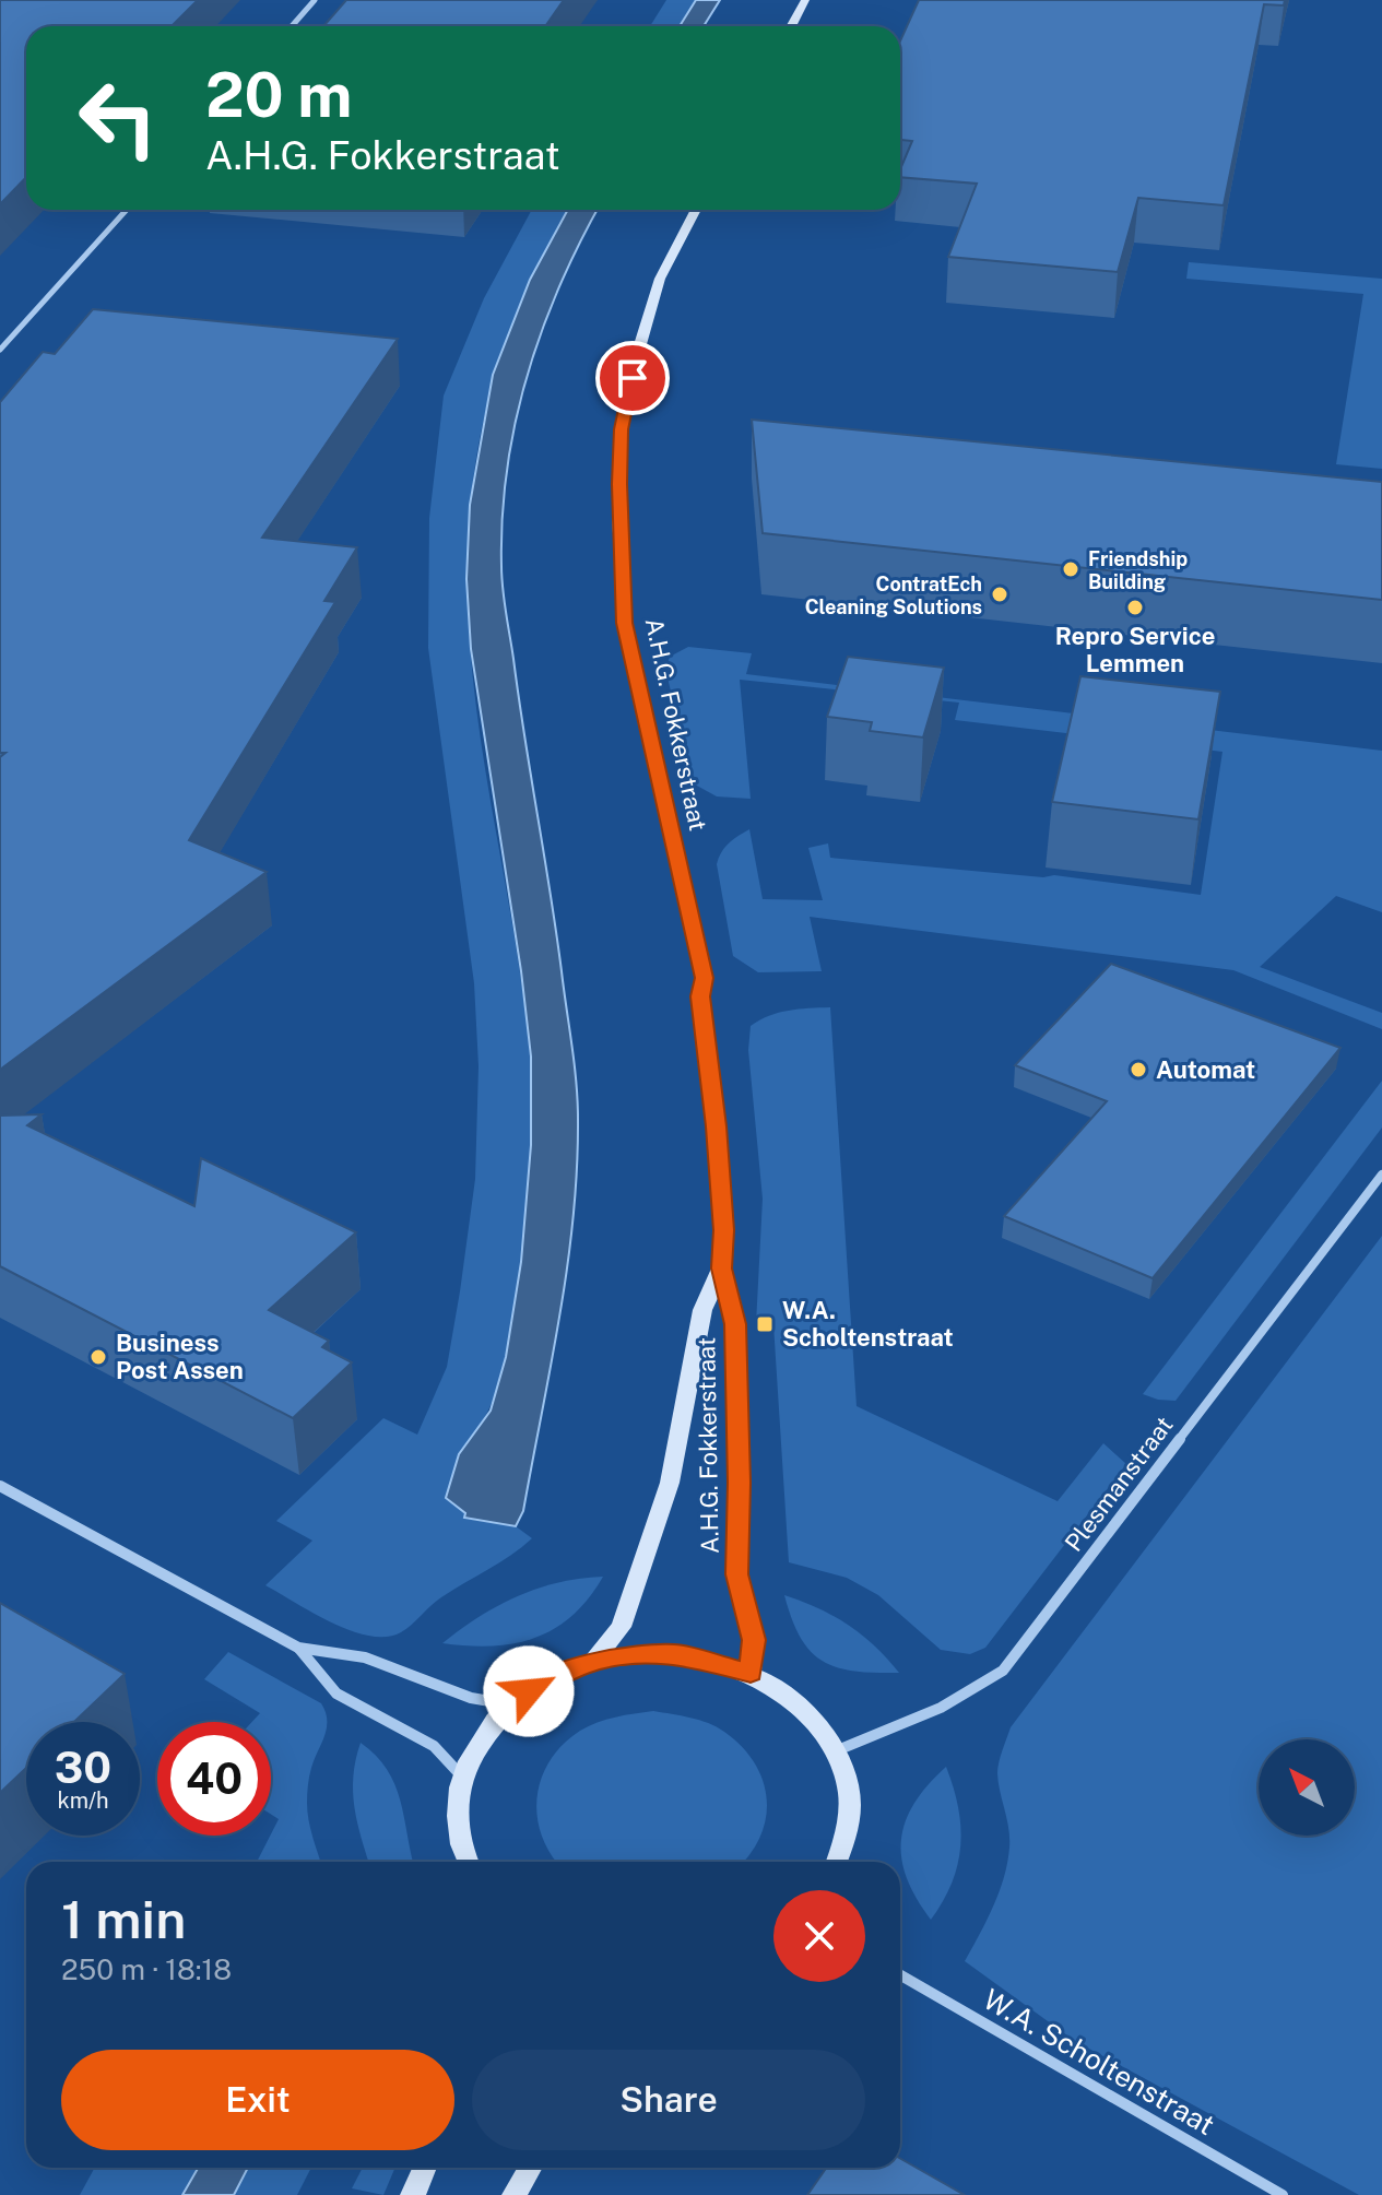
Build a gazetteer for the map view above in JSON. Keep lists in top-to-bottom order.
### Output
{
  "streets": {
    "street": ["A.H.G. Fokkerstraat", "Plesmanstraat", "W.A. Scholtenstraat"]
  },
  "places": {
    "other": [
      "Friendship Building",
      "ContratEch Cleaning Solutions",
      "Repro Service Lemmen",
      "Automat",
      "Business Post Assen"
    ],
    "transit": ["W.A. Scholtenstraat"]
  },
  "north": "top left",
  "page": {
    "turn": ["20 m", "A.H.G. Fokkerstraat"],
    "speed": "30 km/h",
    "limit": "40",
    "heading": ["1 min", "250 m · 18:18"],
    "buttons": ["Exit", "Share"]
  }
}
